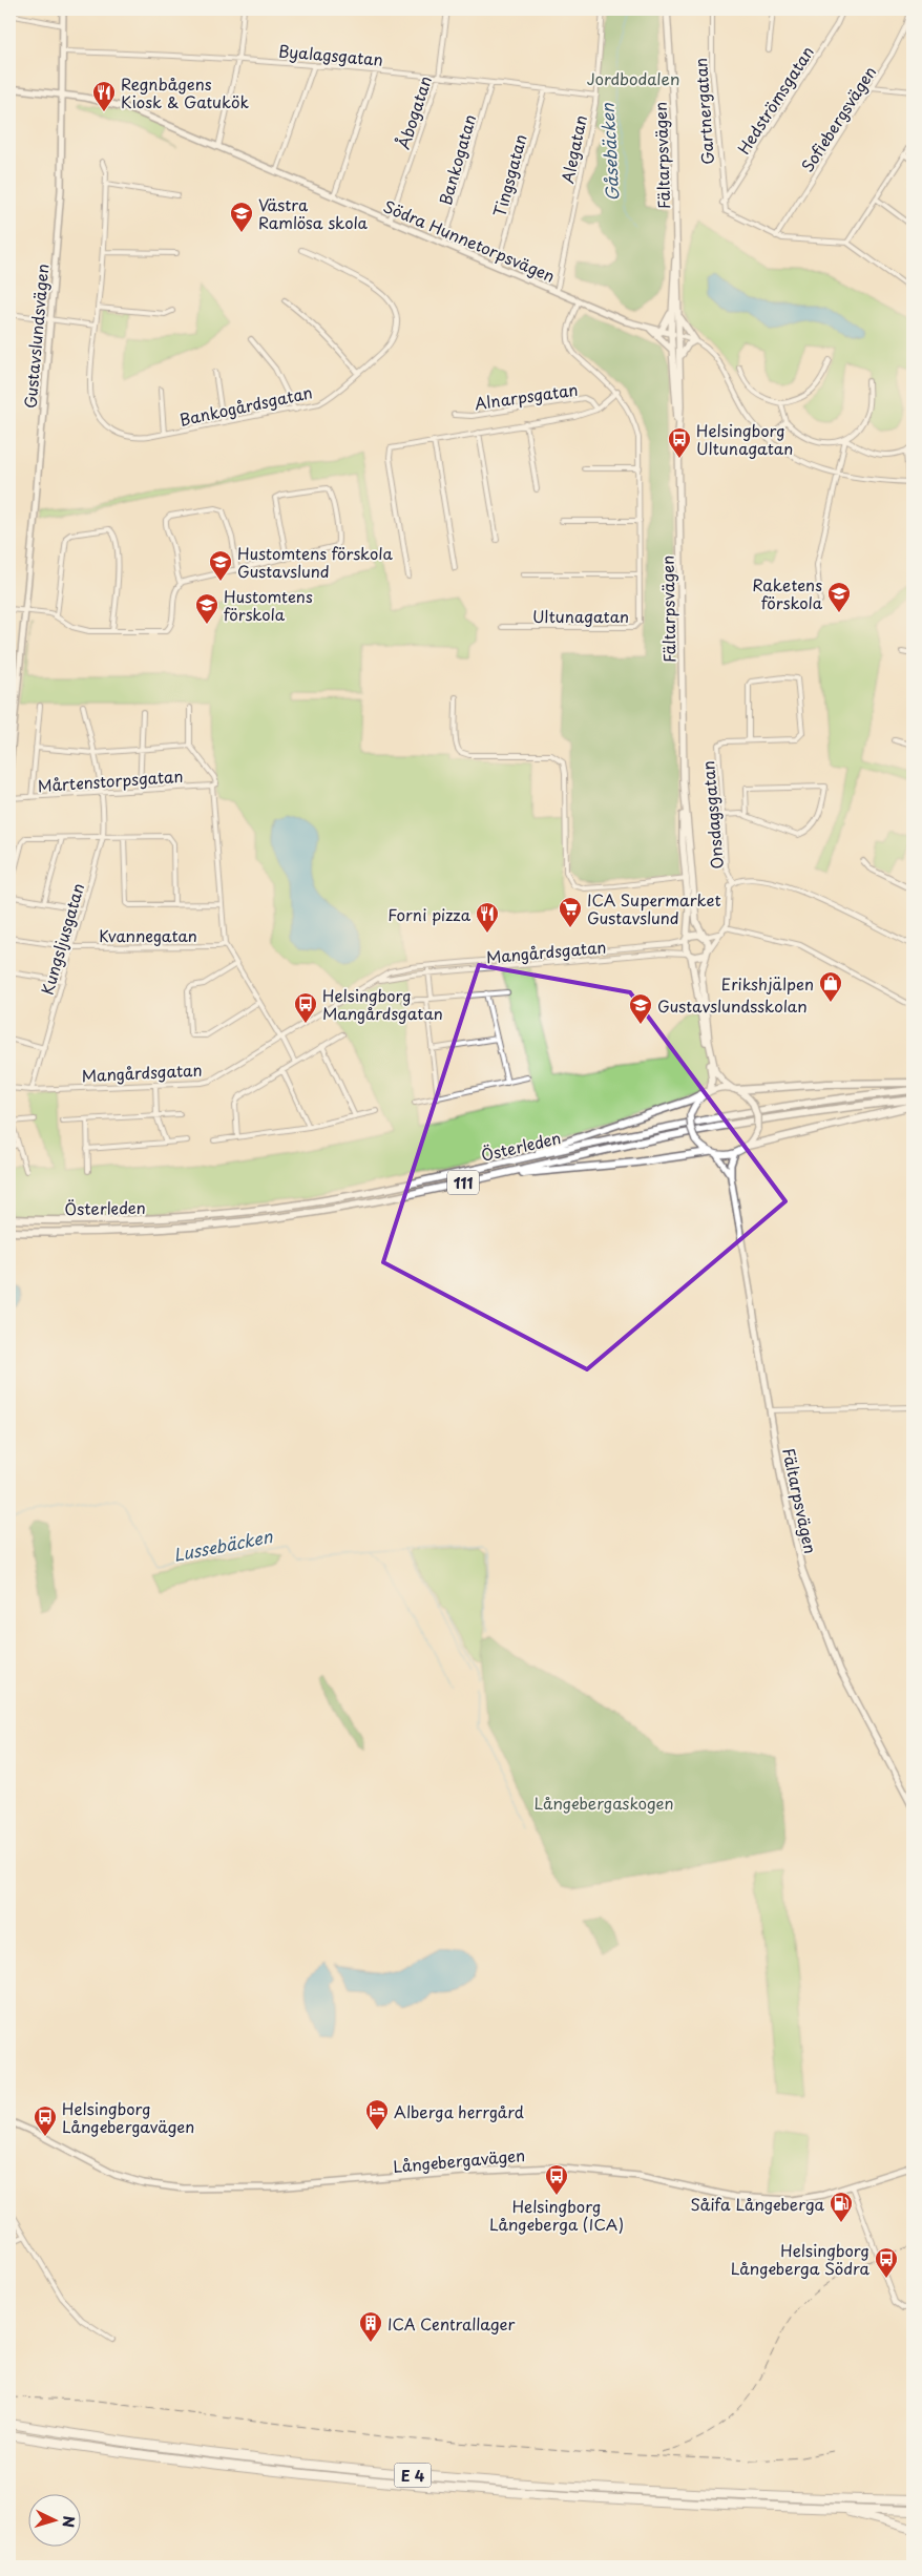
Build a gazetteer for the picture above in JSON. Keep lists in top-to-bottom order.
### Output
{
  "streets": {
    "highway": ["E 4"],
    "main road": ["Fältarpsvägen", "Österleden", "111"],
    "street": [
      "Byalagsgatan",
      "Hedströmsgatan",
      "Gartnergatan",
      "Åbogatan",
      "Sofiebergsvägen",
      "Alegatan",
      "Bankogatan",
      "Tingsgatan",
      "Södra Hunnetorpsvägen",
      "Gustavslundsvägen",
      "Alnarpsgatan",
      "Bankogårdsgatan",
      "Ultunagatan",
      "Mårtenstorpsgatan",
      "Onsdagsgatan",
      "Kvannegatan",
      "Kungsljusgatan",
      "Mangårdsgatan",
      "Långebergavägen"
    ]
  },
  "crossings": [
    ["Byalagsgatan", "Åbogatan"],
    ["Byalagsgatan", "Alegatan"],
    ["Byalagsgatan", "Bankogatan"],
    ["Byalagsgatan", "Tingsgatan"],
    ["Byalagsgatan", "Gustavslundsvägen"],
    ["Hedströmsgatan", "Gartnergatan"],
    ["Gartnergatan", "Sofiebergsvägen"],
    ["Åbogatan", "Södra Hunnetorpsvägen"],
    ["Alegatan", "Södra Hunnetorpsvägen"],
    ["Fältarpsvägen", "Södra Hunnetorpsvägen"],
    ["Fältarpsvägen", "Mangårdsgatan"],
    ["Bankogatan", "Södra Hunnetorpsvägen"],
    ["Tingsgatan", "Södra Hunnetorpsvägen"],
    ["Södra Hunnetorpsvägen", "Gustavslundsvägen"],
    ["Södra Hunnetorpsvägen", "Ultunagatan"],
    ["Alnarpsgatan", "Ultunagatan"],
    ["Mårtenstorpsgatan", "Kungsljusgatan"],
    ["Kvannegatan", "Kungsljusgatan"],
    ["Kungsljusgatan", "Mangårdsgatan"]
  ],
  "water": ["Gåsebäcken", "Lussebäcken"],
  "parks": ["Jordbodalen", "Långebergaskogen"],
  "places": {
    "restaurant": ["Regnbågens Kiosk & Gatukök", "Forni pizza"],
    "school or university": [
      "Västra Ramlösa skola",
      "Hustomtens förskola Gustavslund",
      "Raketens förskola",
      "Hustomtens förskola",
      "Gustavslundsskolan"
    ],
    "bus stop": [
      "Helsingborg Ultunagatan",
      "Helsingborg Mangårdsgatan",
      "Helsingborg Långebergavägen",
      "Helsingborg Långeberga (ICA)",
      "Helsingborg Långeberga Södra"
    ],
    "supermarket": ["ICA Supermarket Gustavslund"],
    "shop": ["Erikshjälpen"],
    "hotel": ["Alberga herrgård"],
    "fuel station": ["Såifa Långeberga"],
    "building": ["ICA Centrallager"]
  },
  "north": "right"
}
